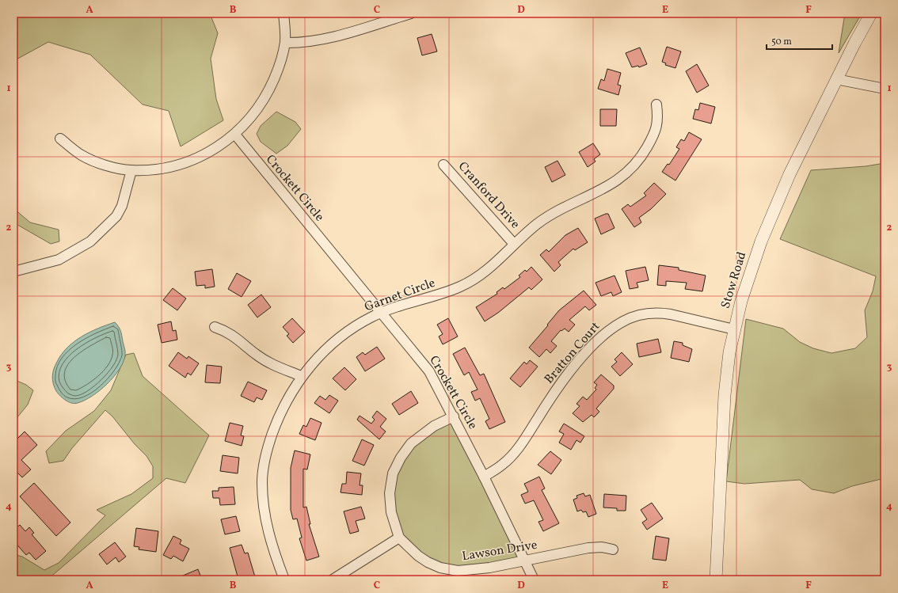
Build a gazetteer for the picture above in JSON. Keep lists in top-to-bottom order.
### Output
{
  "streets": {
    "street": [
      "Crockett Circle",
      "Cranford Drive",
      "Stow Road",
      "Garnet Circle",
      "Bratton Court",
      "Lawson Drive"
    ]
  },
  "crossings": [
    ["Crockett Circle", "Garnet Circle"],
    ["Crockett Circle", "Bratton Court"],
    ["Crockett Circle", "Lawson Drive"],
    ["Cranford Drive", "Garnet Circle"],
    ["Stow Road", "Bratton Court"]
  ],
  "scale_bar": "50 m",
  "grid": {
    "columns": [
      "A",
      "B",
      "C",
      "D",
      "E",
      "F"
    ],
    "rows": [
      "1",
      "2",
      "3",
      "4"
    ]
  }
}
